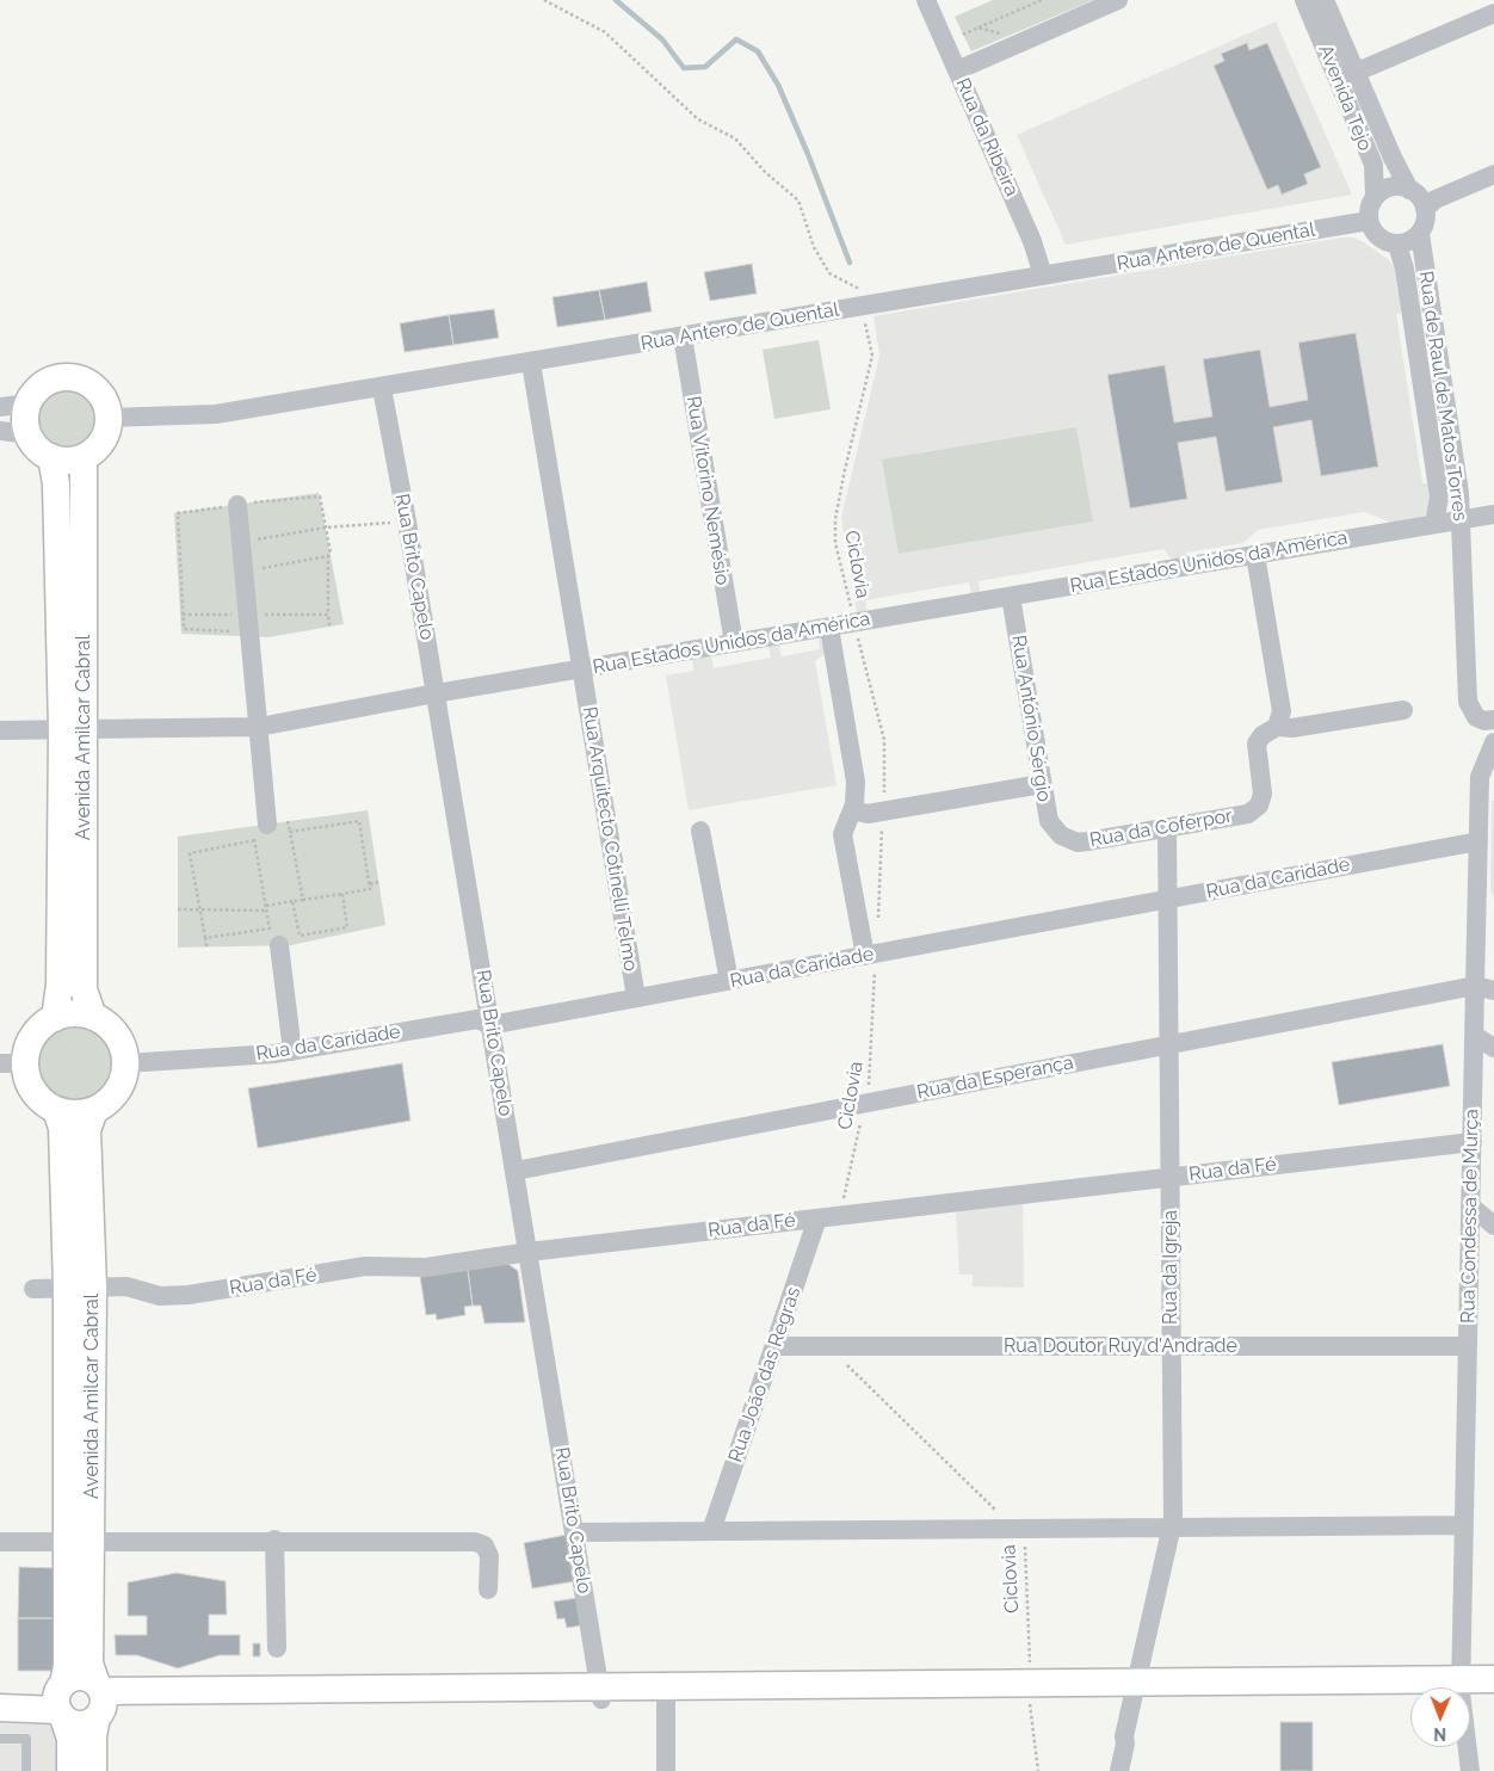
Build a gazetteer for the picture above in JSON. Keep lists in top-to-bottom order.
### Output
{
  "streets": {
    "street": [
      "Avenida Tejo",
      "Rua da Ribeira",
      "Rua Antero de Quental",
      "Rua de Raul de Matos Torres",
      "Rua Vitorino Nemésio",
      "Rua Estados Unidos da América",
      "Rua Brito Capelo",
      "Rua António Sérgio",
      "Avenida Amilcar Cabral",
      "Rua da Coferpor",
      "Rua Arquitecto Cotinelli Telmo",
      "Rua da Caridade",
      "Rua da Esperança",
      "Rua da Fé",
      "Rua Condessa de Murça",
      "Rua da Igreja",
      "Rua Doutor Ruy d'Andrade",
      "Rua João das Regras"
    ],
    "path": ["Ciclovia"]
  },
  "crossings": [
    ["Avenida Tejo", "Rua Antero de Quental"],
    ["Avenida Tejo", "Rua de Raul de Matos Torres"],
    ["Rua da Ribeira", "Rua Antero de Quental"],
    ["Rua Antero de Quental", "Rua de Raul de Matos Torres"],
    ["Rua Antero de Quental", "Rua Vitorino Nemésio"],
    ["Rua Antero de Quental", "Ciclovia"],
    ["Rua Antero de Quental", "Rua Brito Capelo"],
    ["Rua Antero de Quental", "Avenida Amilcar Cabral"],
    ["Rua Antero de Quental", "Rua Arquitecto Cotinelli Telmo"],
    ["Rua de Raul de Matos Torres", "Rua Estados Unidos da América"],
    ["Rua Vitorino Nemésio", "Rua Estados Unidos da América"],
    ["Rua Estados Unidos da América", "Ciclovia"],
    ["Rua Estados Unidos da América", "Rua Brito Capelo"],
    ["Rua Estados Unidos da América", "Rua António Sérgio"],
    ["Rua Estados Unidos da América", "Avenida Amilcar Cabral"],
    ["Rua Estados Unidos da América", "Rua Arquitecto Cotinelli Telmo"],
    ["Ciclovia", "Rua da Caridade"],
    ["Ciclovia", "Rua da Esperança"],
    ["Ciclovia", "Rua da Fé"],
    ["Ciclovia", "Rua Doutor Ruy d'Andrade"],
    ["Ciclovia", "Rua João das Regras"],
    ["Rua Brito Capelo", "Rua da Caridade"],
    ["Rua Brito Capelo", "Rua da Esperança"],
    ["Rua Brito Capelo", "Rua da Fé"],
    ["Rua António Sérgio", "Rua da Coferpor"],
    ["Avenida Amilcar Cabral", "Rua da Caridade"],
    ["Avenida Amilcar Cabral", "Rua da Fé"],
    ["Rua da Coferpor", "Rua da Igreja"],
    ["Rua Arquitecto Cotinelli Telmo", "Rua da Caridade"],
    ["Rua da Caridade", "Rua Condessa de Murça"],
    ["Rua da Caridade", "Rua da Igreja"],
    ["Rua da Esperança", "Rua Condessa de Murça"],
    ["Rua da Esperança", "Rua da Igreja"],
    ["Rua da Fé", "Rua Condessa de Murça"],
    ["Rua da Fé", "Rua da Igreja"],
    ["Rua da Fé", "Rua João das Regras"],
    ["Rua Condessa de Murça", "Rua Doutor Ruy d'Andrade"],
    ["Rua da Igreja", "Rua Doutor Ruy d'Andrade"],
    ["Rua Doutor Ruy d'Andrade", "Rua João das Regras"]
  ],
  "north": "bottom"
}
